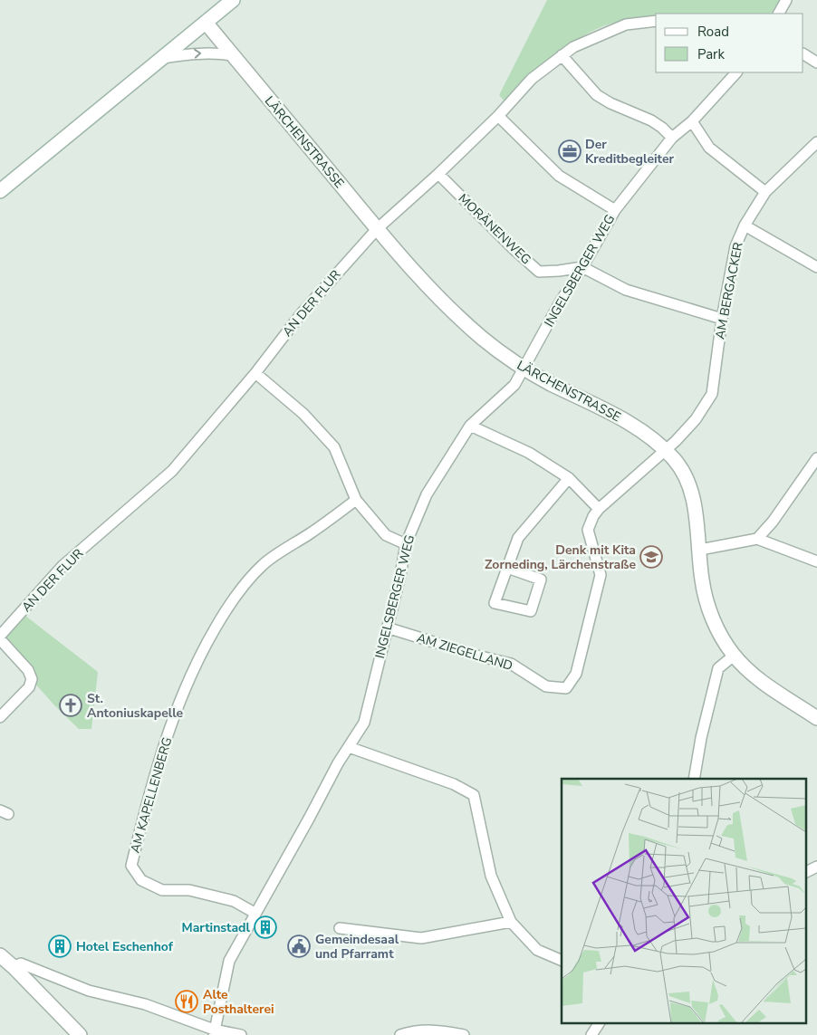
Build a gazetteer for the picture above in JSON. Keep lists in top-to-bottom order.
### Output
{
  "streets": {
    "street": [
      "LÄRCHENSTRASSE",
      "MORÄNENWEG",
      "INGELSBERGER WEG",
      "AM BERGACKER",
      "AN DER FLUR",
      "AM ZIEGELLAND",
      "AM KAPELLENBERG"
    ]
  },
  "crossings": [
    ["LÄRCHENSTRASSE", "INGELSBERGER WEG"],
    ["LÄRCHENSTRASSE", "AM BERGACKER"],
    ["LÄRCHENSTRASSE", "AN DER FLUR"],
    ["LÄRCHENSTRASSE", "AM ZIEGELLAND"],
    ["MORÄNENWEG", "INGELSBERGER WEG"],
    ["MORÄNENWEG", "AN DER FLUR"],
    ["INGELSBERGER WEG", "AM ZIEGELLAND"],
    ["INGELSBERGER WEG", "AM KAPELLENBERG"],
    ["AM BERGACKER", "AM ZIEGELLAND"]
  ],
  "places": {
    "office": ["Der Kreditbegleiter"],
    "school or university": ["Denk mit Kita Zorneding, Lärchenstraße"],
    "church": ["St. Antoniuskapelle"],
    "building": ["Martinstadl", "Hotel Eschenhof"],
    "public building": ["Gemeindesaal und Pfarramt"],
    "restaurant": ["Alte Posthalterei"]
  },
  "legend": ["Road", "Park"]
}
